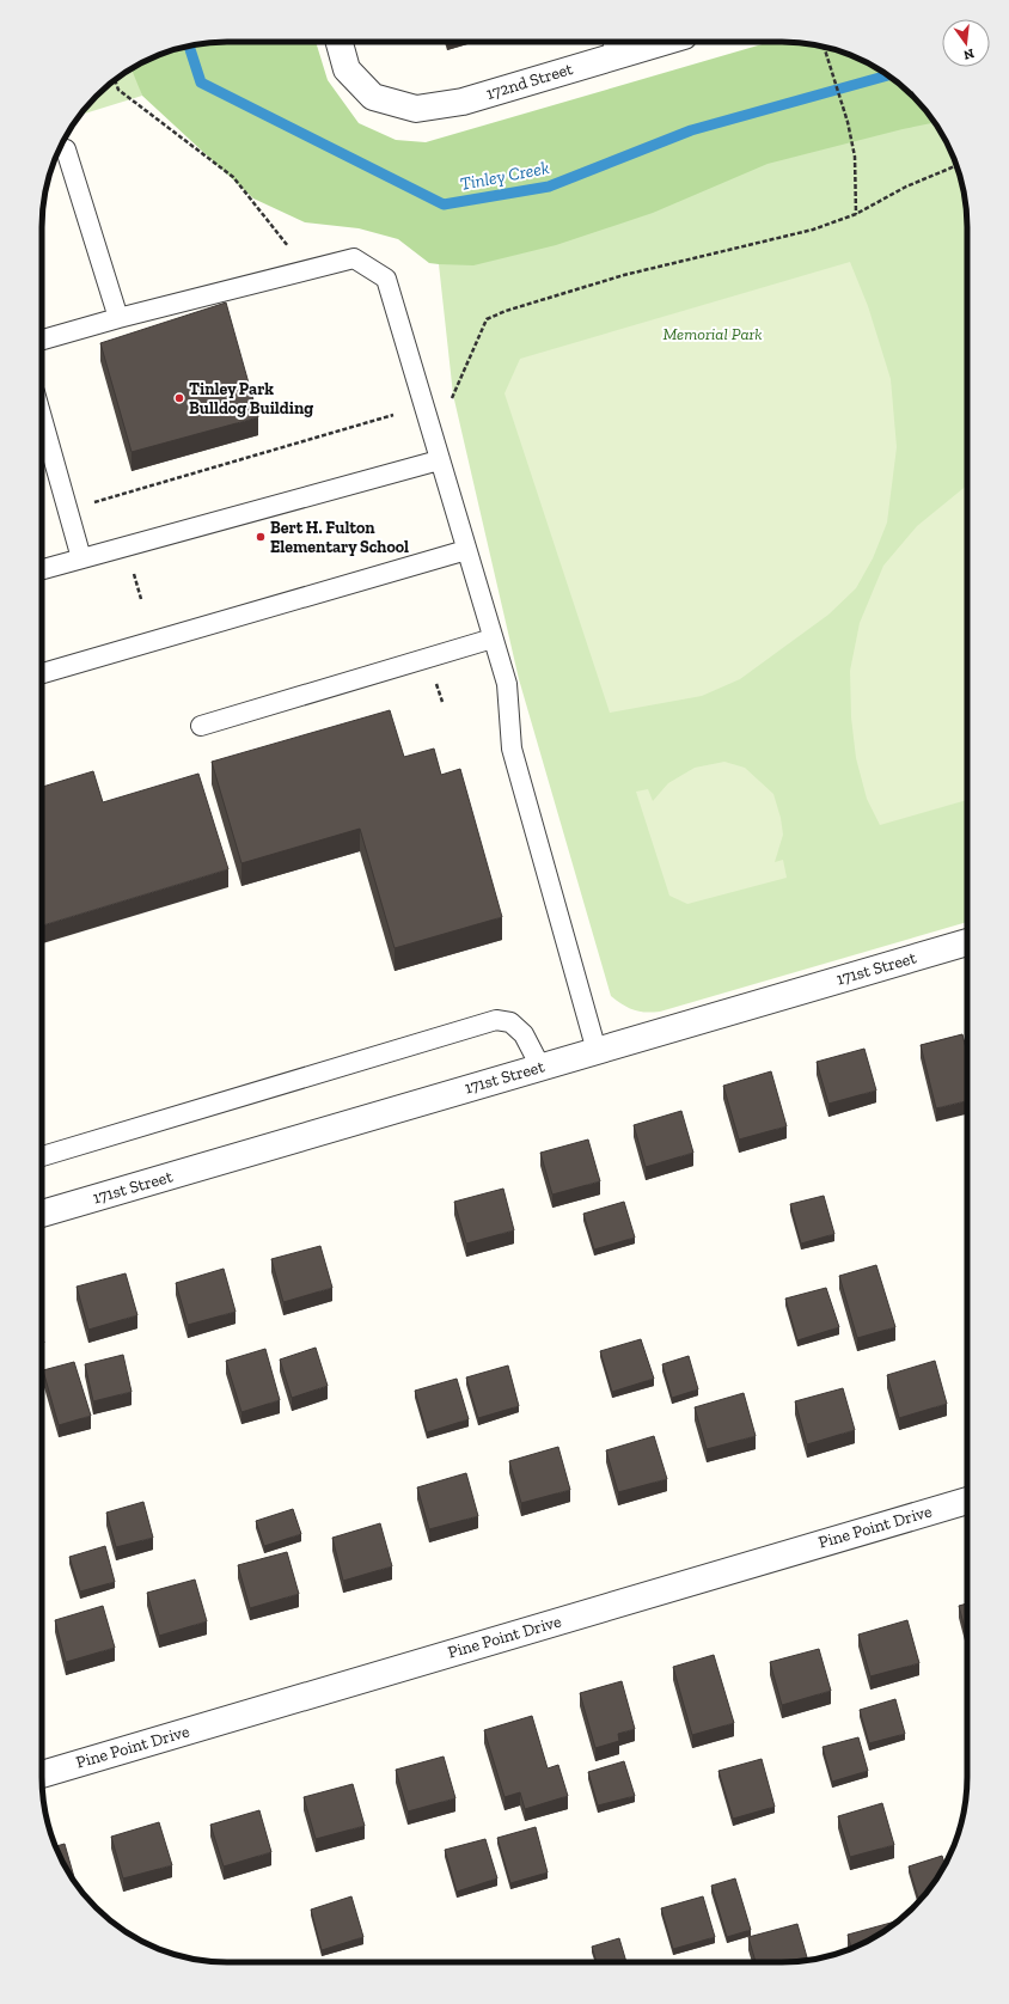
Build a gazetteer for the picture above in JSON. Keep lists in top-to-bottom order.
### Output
{
  "streets": {
    "street": ["172nd Street", "171st Street", "Pine Point Drive"]
  },
  "water": ["Tinley Creek"],
  "parks": ["Memorial Park"],
  "places": ["Tinley Park Bulldog Building", "Bert H. Fulton Elementary School"],
  "north": "bottom"
}
